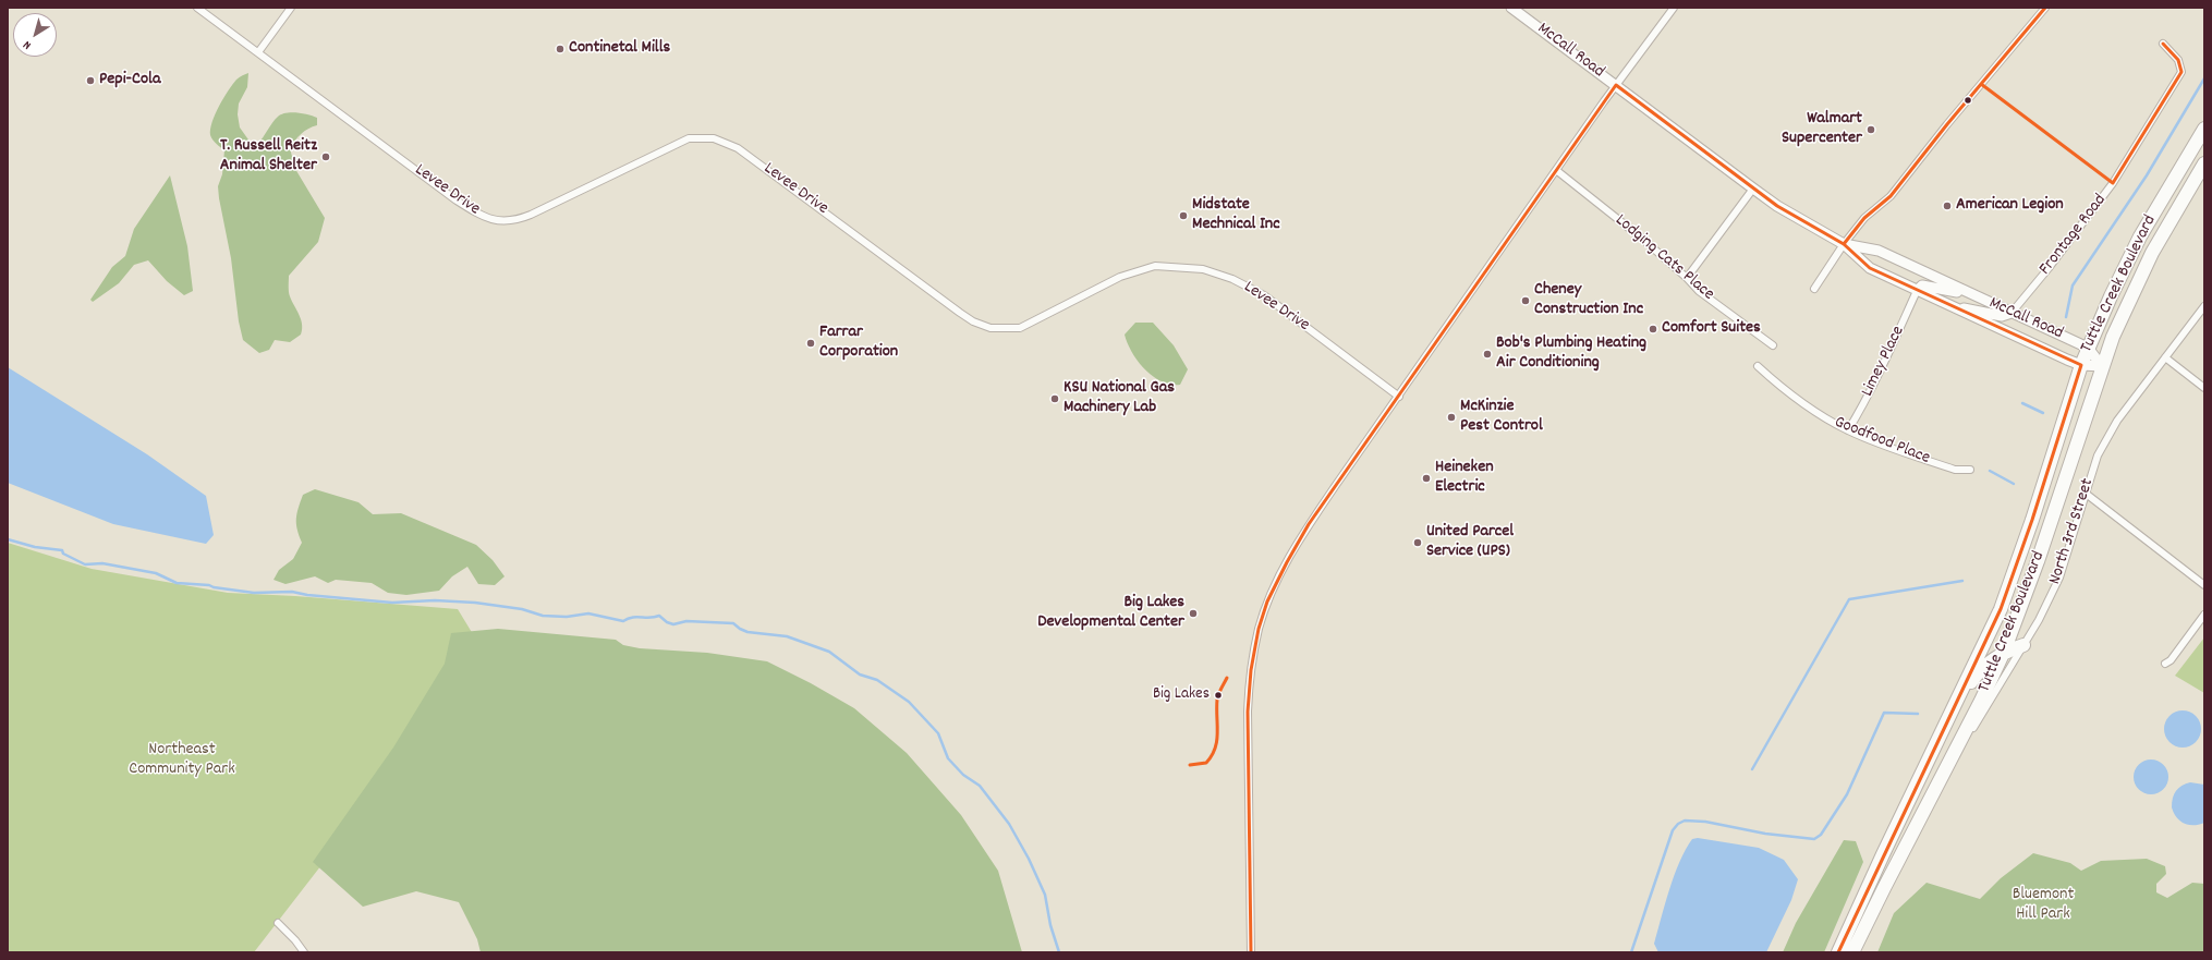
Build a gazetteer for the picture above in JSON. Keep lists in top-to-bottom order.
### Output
{
  "streets": {
    "highway": ["Tuttle Creek Boulevard"],
    "main road": ["McCall Road"],
    "street": [
      "Levee Drive",
      "Frontage Road",
      "Lodging Cats Place",
      "Limey Place",
      "Goodfood Place",
      "North 3rd Street"
    ]
  },
  "crossings": [
    ["McCall Road", "Frontage Road"],
    ["McCall Road", "Tuttle Creek Boulevard"],
    ["McCall Road", "Limey Place"],
    ["Tuttle Creek Boulevard", "North 3rd Street"],
    ["Limey Place", "Goodfood Place"]
  ],
  "parks": ["Northeast Community Park", "Bluemont Hill Park"],
  "places": [
    "Continetal Mills",
    "Pepi-Cola",
    "Walmart Supercenter",
    "T. Russell Reitz Animal Shelter",
    "American Legion",
    "Midstate Mechnical Inc",
    "Cheney Construction Inc",
    "Comfort Suites",
    "Farrar Corporation",
    "Bob's Plumbing Heating Air Conditioning",
    "KSU National Gas Machinery Lab",
    "McKinzie Pest Control",
    "Heineken Electric",
    "United Parcel Service (UPS)",
    "Big Lakes Developmental Center",
    "Big Lakes"
  ],
  "north": "bottom left"
}
